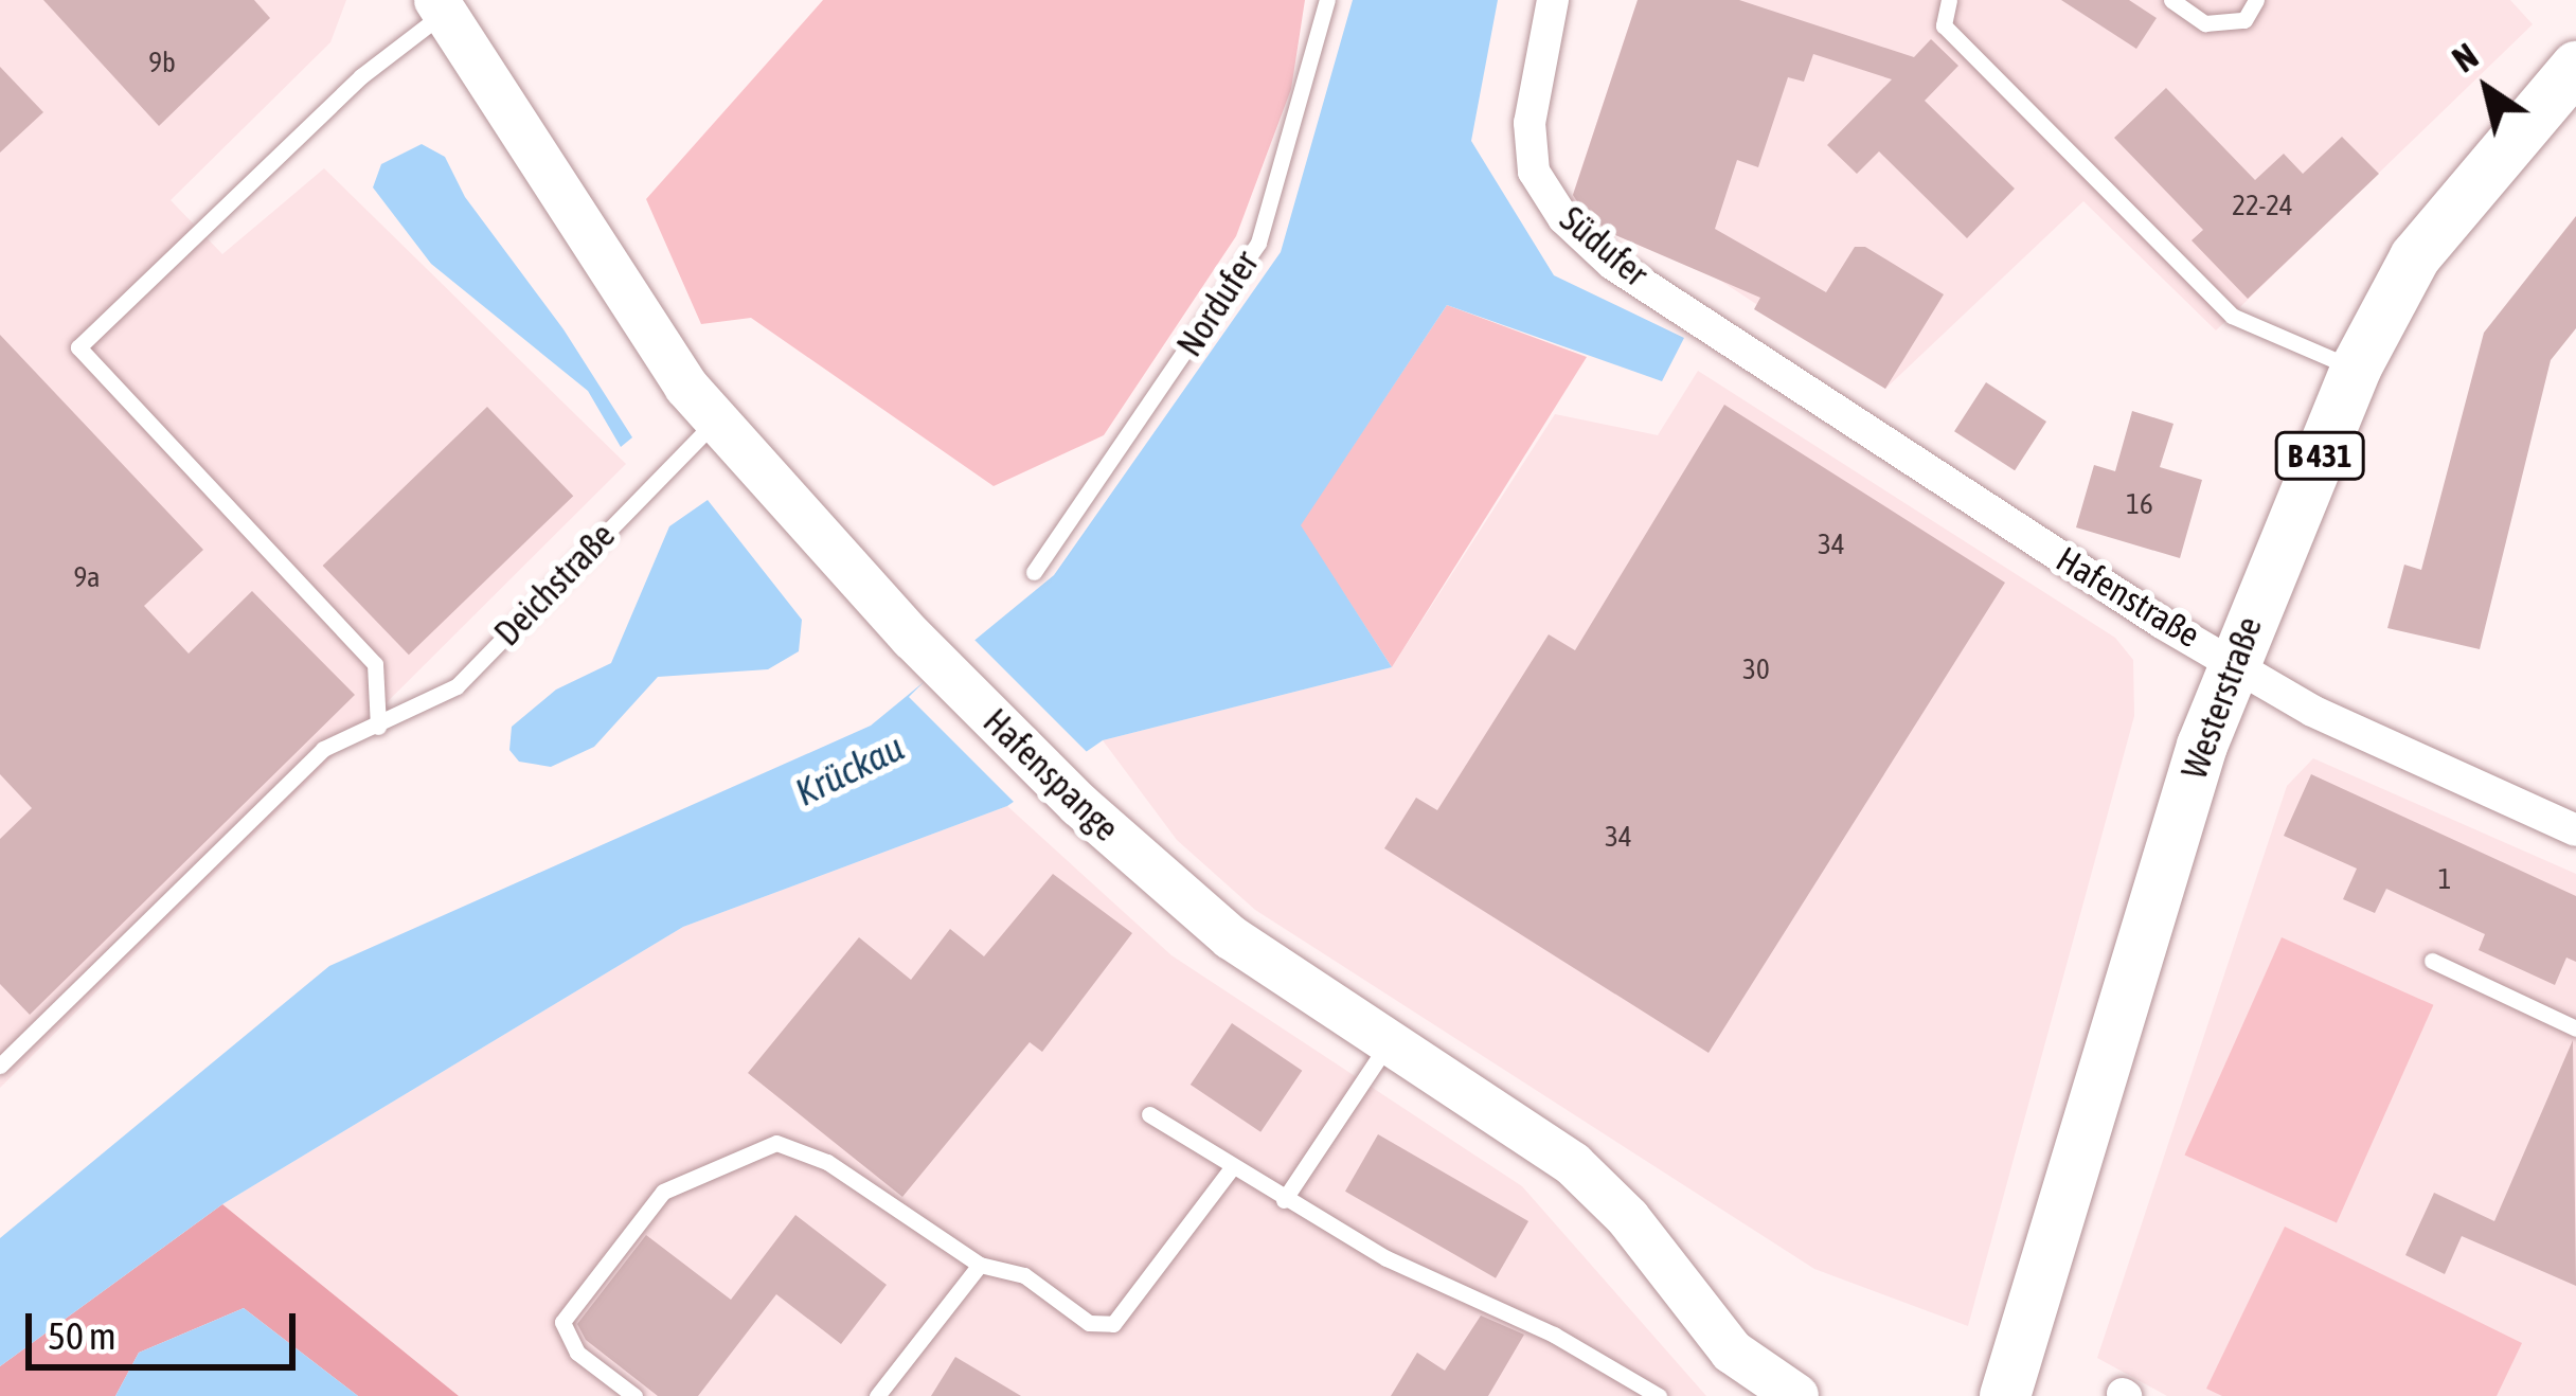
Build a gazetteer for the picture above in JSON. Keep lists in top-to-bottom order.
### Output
{
  "streets": {
    "main road": ["B 431", "Westerstraße"],
    "street": ["Südufer", "Hafenstraße", "Hafenspange"],
    "lane": ["Nordufer", "Deichstraße"]
  },
  "crossings": [
    ["Südufer", "Hafenstraße"],
    ["Deichstraße", "Hafenspange"],
    ["Hafenstraße", "Westerstraße"]
  ],
  "water": ["Krückau"],
  "house_numbers": [
    "9b",
    "22-24",
    "16",
    "34",
    "9a",
    "30",
    "34",
    "1"
  ],
  "scale_bar": "50 m",
  "north": "top left"
}
